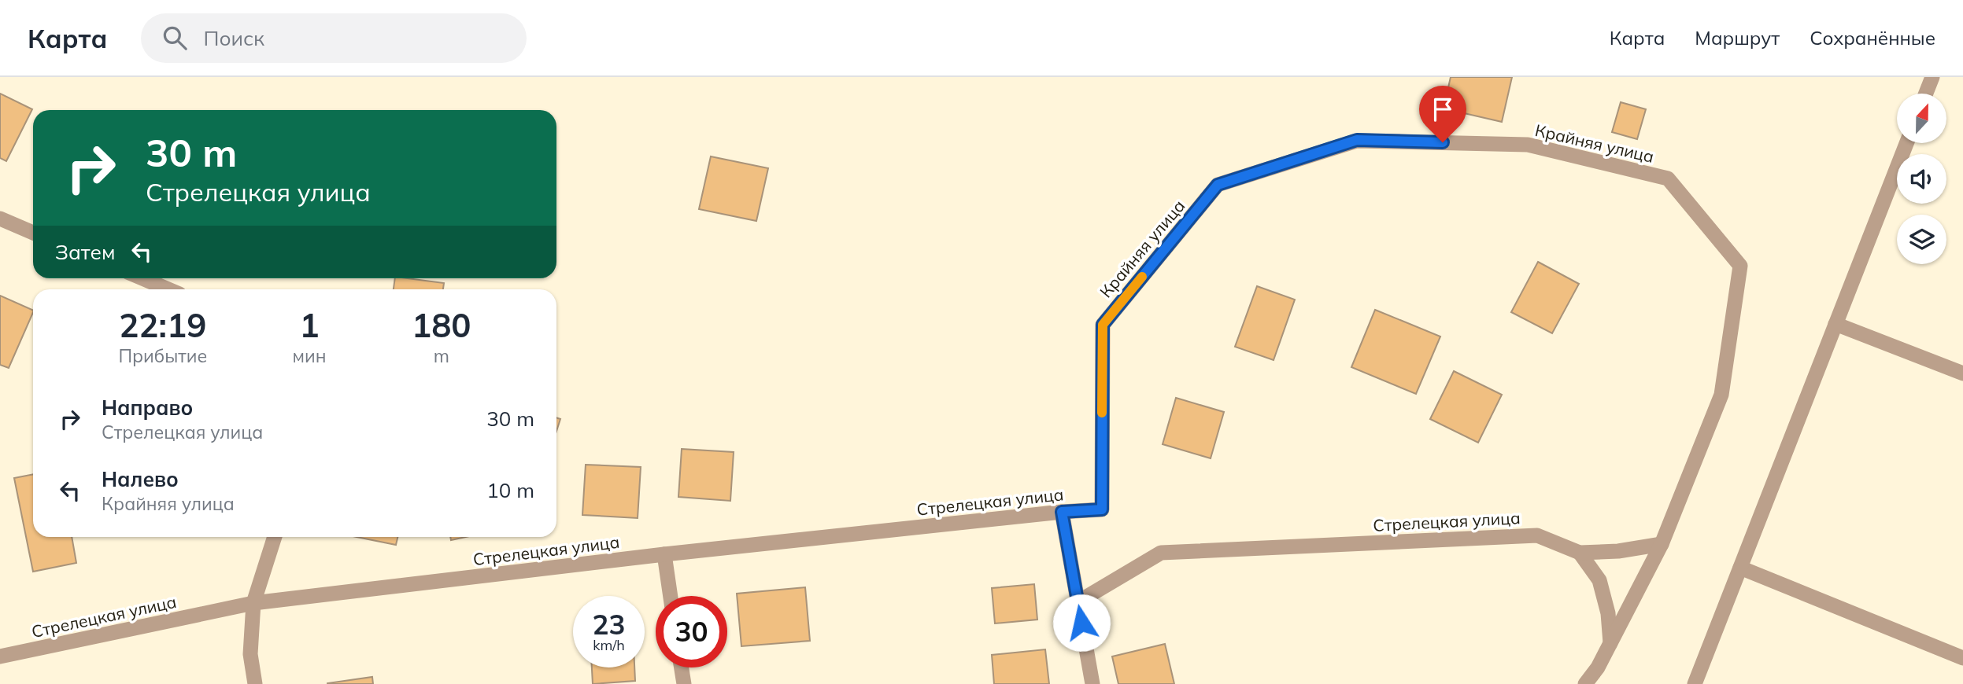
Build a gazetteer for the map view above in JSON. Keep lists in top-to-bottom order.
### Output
{
  "streets": {
    "street": ["Крайняя улица", "Стрелецкая улица"]
  },
  "crossings": [
    ["Крайняя улица", "Стрелецкая улица"]
  ],
  "north": "top",
  "page": {
    "header": "Карта",
    "search": "Поиск",
    "nav": ["Карта", "Маршрут", "Сохранённые"],
    "turn": ["30 m", "Стрелецкая улица"],
    "then": "Затем",
    "eta": [
      "22:19",
      "Прибытие",
      "1",
      "мин",
      "180",
      "m"
    ],
    "list": [
      {
        "name": "Направо",
        "note": "Стрелецкая улица",
        "value": "30 m"
      },
      {
        "name": "Налево",
        "note": "Крайняя улица",
        "value": "10 m"
      }
    ],
    "speed": "23 km/h",
    "limit": "30"
  }
}
